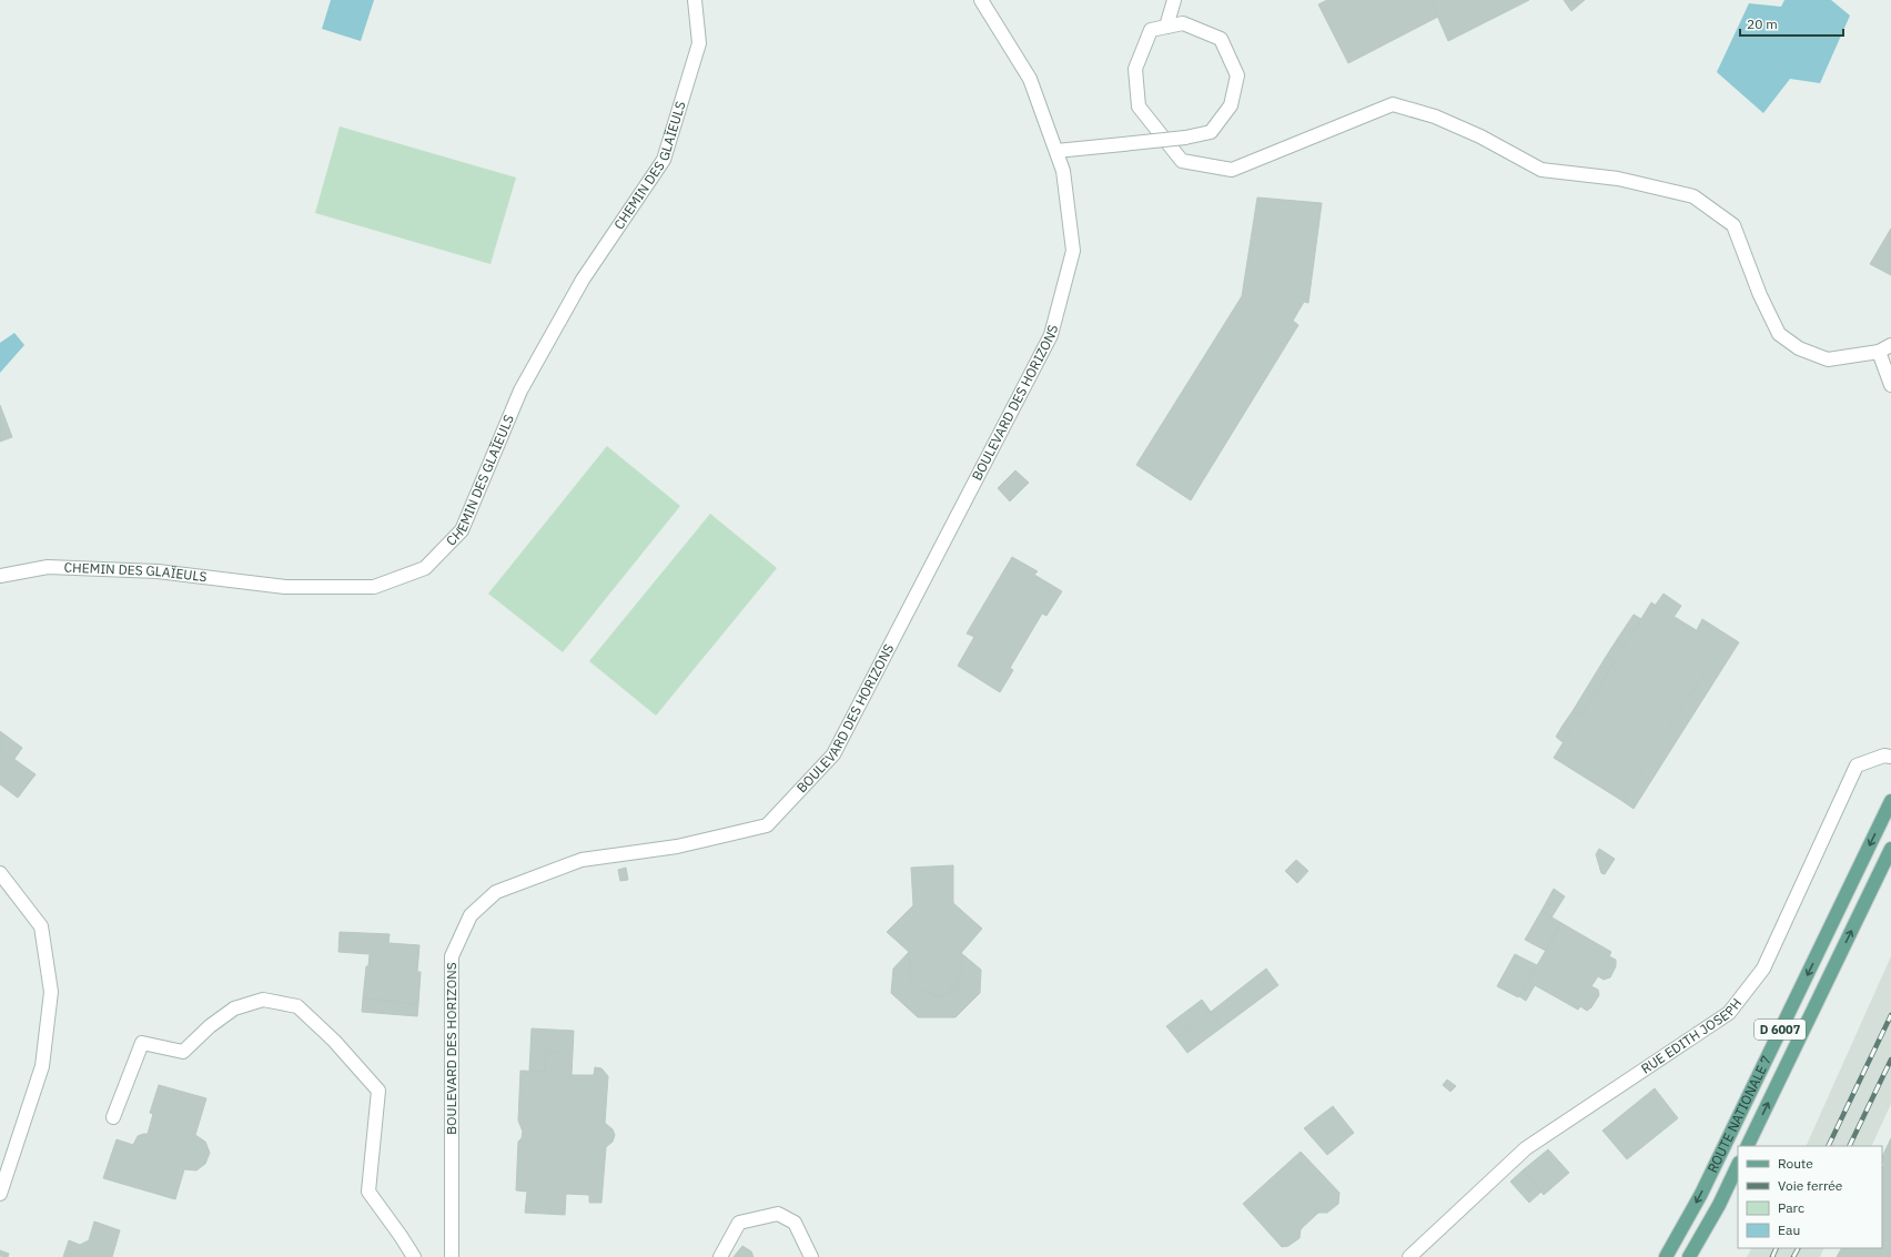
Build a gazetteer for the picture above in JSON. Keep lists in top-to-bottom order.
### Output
{
  "streets": {
    "main road": ["D 6007", "ROUTE NATIONALE 7"],
    "street": ["CHEMIN DES GLAÏEULS", "BOULEVARD DES HORIZONS", "RUE EDITH JOSEPH"]
  },
  "legend": [
    "Route",
    "Voie ferrée",
    "Parc",
    "Eau"
  ],
  "scale_bar": "20 m"
}
